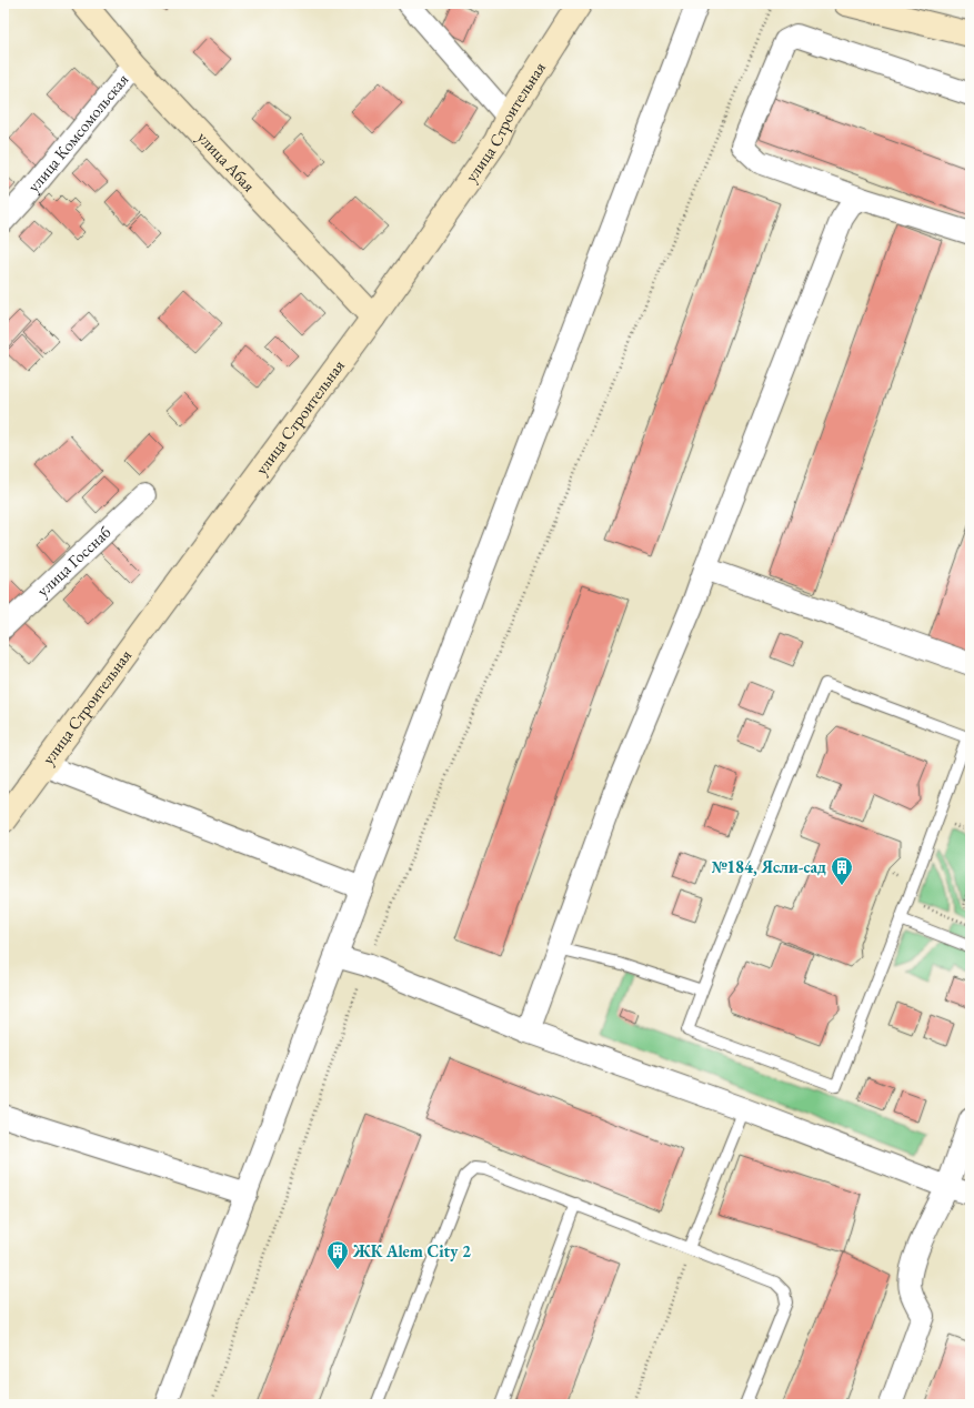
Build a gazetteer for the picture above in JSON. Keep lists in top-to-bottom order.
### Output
{
  "streets": {
    "street": [
      "улица Строительная",
      "улица Комсомольская",
      "улица Абая",
      "улица Госснаб"
    ]
  },
  "crossings": [
    ["улица Строительная", "улица Абая"],
    ["улица Комсомольская", "улица Абая"]
  ],
  "places": {
    "building": ["№184, Ясли-сад", "ЖК Alem City 2"]
  }
}
